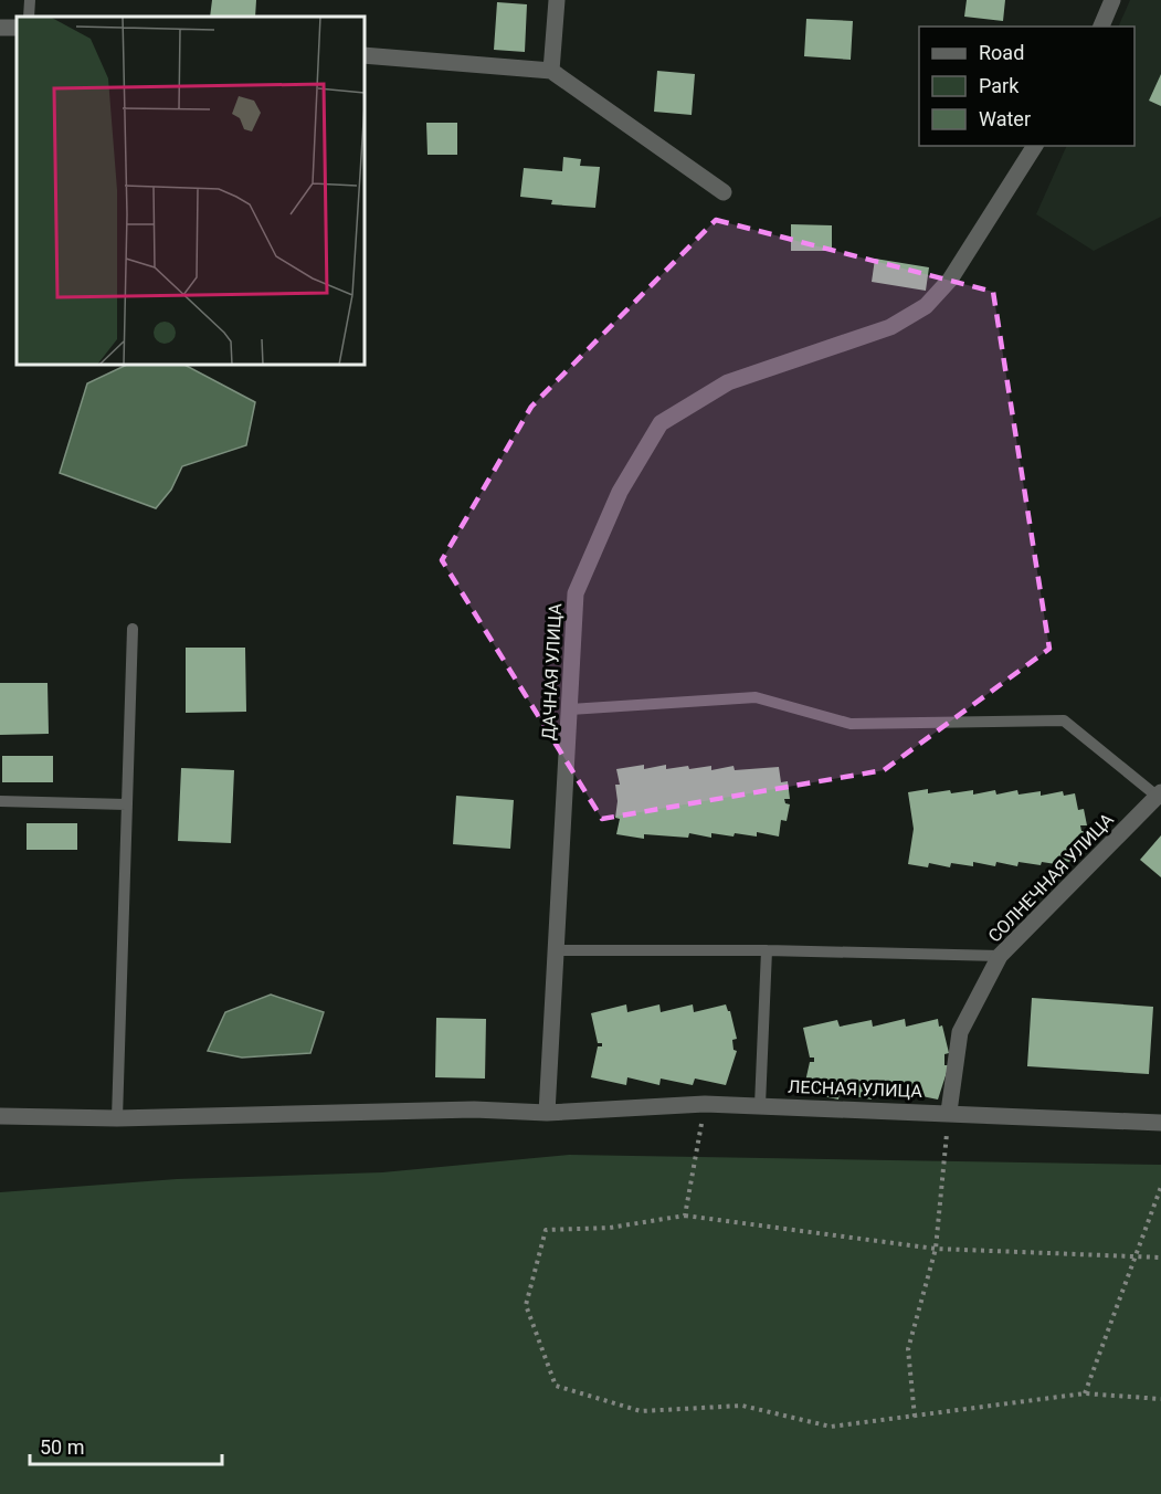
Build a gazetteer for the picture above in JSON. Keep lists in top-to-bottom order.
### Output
{
  "streets": {
    "street": ["ДАЧНАЯ УЛИЦА", "СОЛНЕЧНАЯ УЛИЦА", "ЛЕСНАЯ УЛИЦА"]
  },
  "crossings": [
    ["ДАЧНАЯ УЛИЦА", "ЛЕСНАЯ УЛИЦА"],
    ["СОЛНЕЧНАЯ УЛИЦА", "ЛЕСНАЯ УЛИЦА"]
  ],
  "legend": ["Road", "Park", "Water"],
  "scale_bar": "50 m"
}
